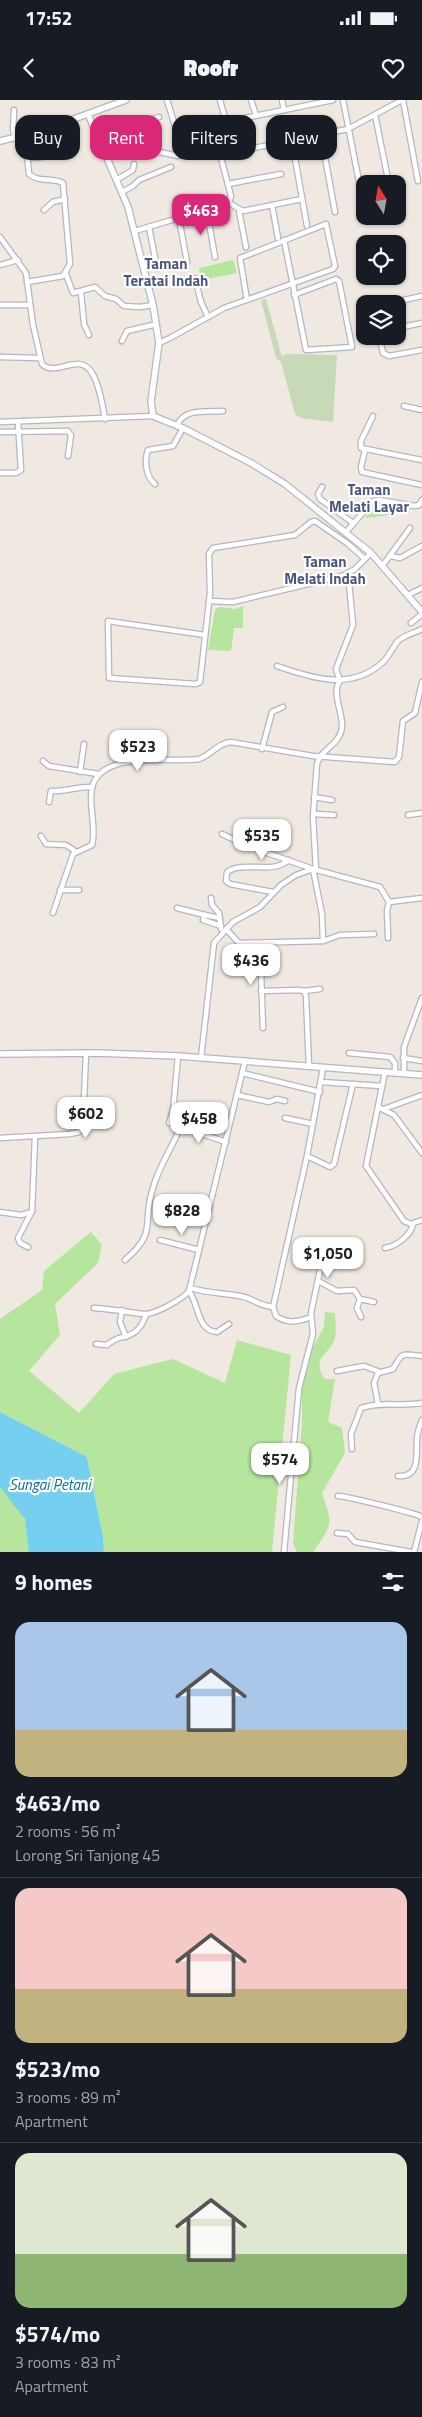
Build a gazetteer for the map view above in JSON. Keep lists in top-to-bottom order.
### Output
{
  "districts": ["Taman Teratai Indah", "Taman Melati Layar", "Taman Melati Indah"],
  "water": ["Sungai Petani"],
  "north": "top",
  "page": {
    "status": "17:52",
    "header": "Roofr",
    "chip": [
      "Buy",
      "Rent",
      "Filters",
      "New"
    ],
    "price": [
      "$463",
      "$523",
      "$535",
      "$436",
      "$602",
      "$458",
      "$828",
      "$1,050",
      "$574"
    ],
    "heading": "9 homes",
    "list": [
      {
        "name": "$463/mo",
        "note": "2 rooms · 56 m² · Lorong Sri Tanjong 45"
      },
      {
        "name": "$523/mo",
        "note": "3 rooms · 89 m² · Apartment"
      },
      {
        "name": "$574/mo",
        "note": "3 rooms · 83 m² · Apartment"
      }
    ]
  }
}
